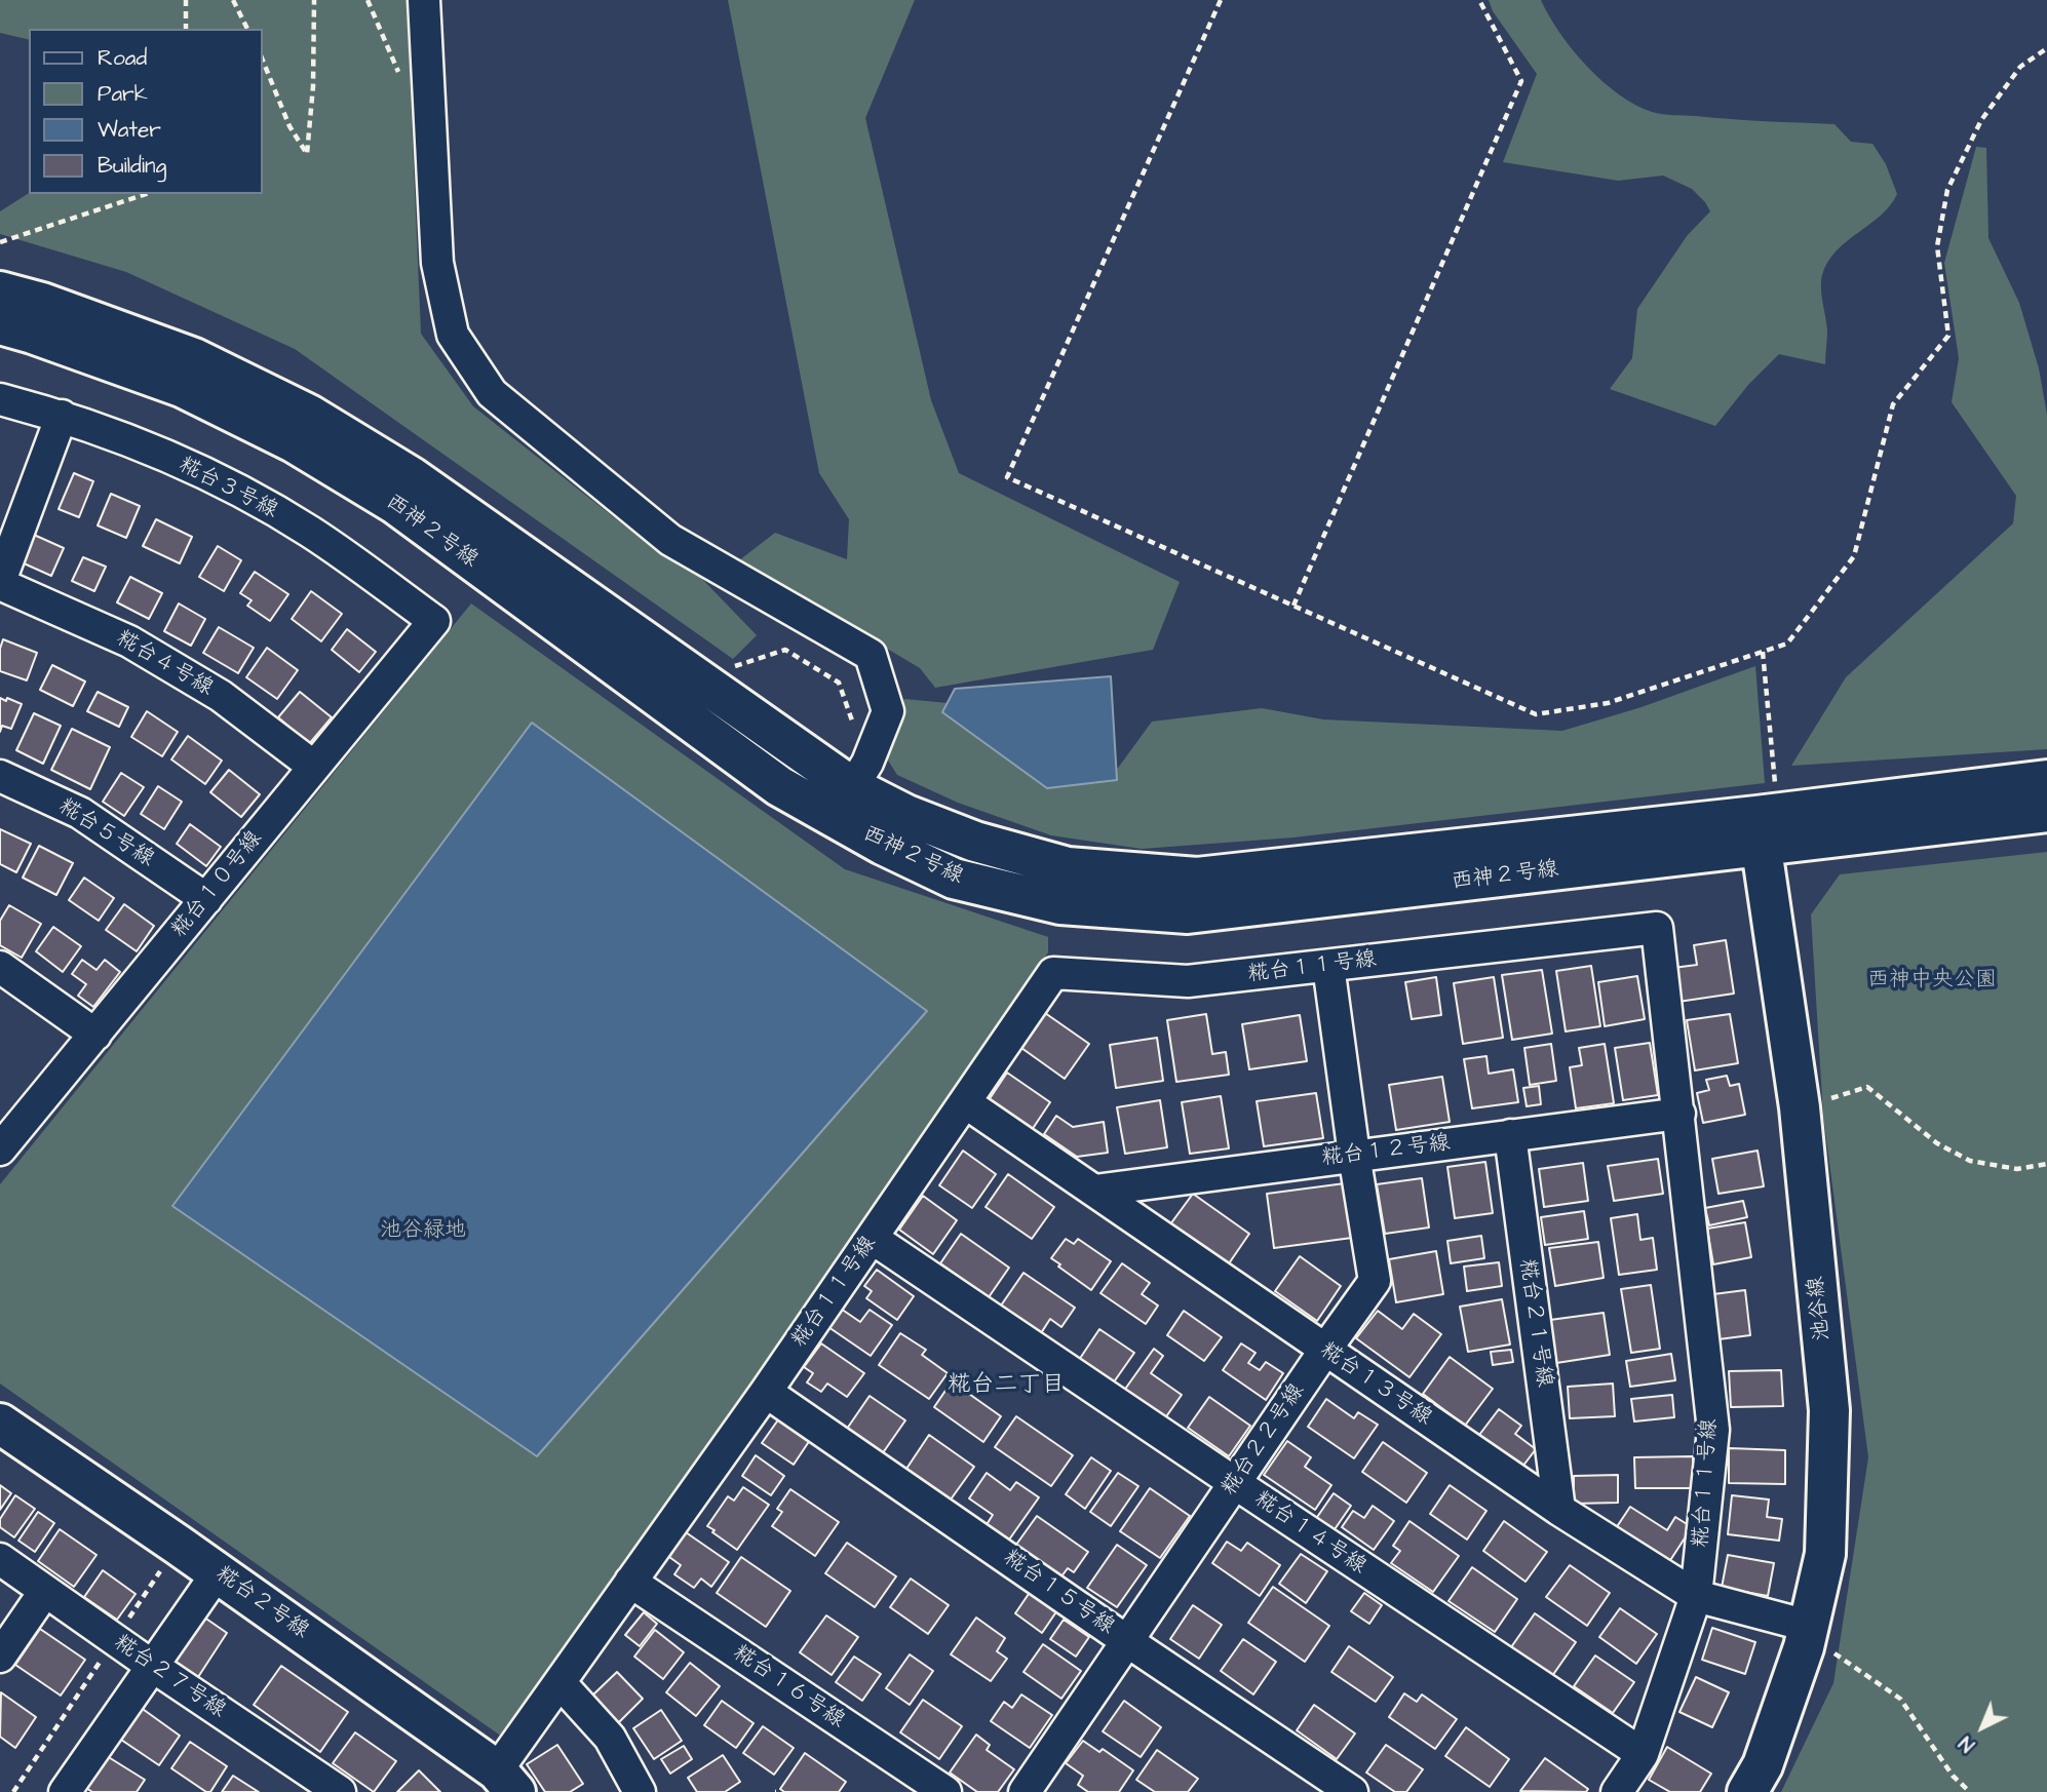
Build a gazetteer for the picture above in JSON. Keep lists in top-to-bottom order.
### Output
{
  "streets": {
    "street": [
      "糀台３号線",
      "西神２号線",
      "糀台４号線",
      "糀台５号線",
      "糀台１０号線",
      "糀台１１号線",
      "糀台１２号線",
      "池谷線",
      "糀台２１号線",
      "糀台１３号線",
      "糀台２２号線",
      "糀台１４号線",
      "糀台１５号線",
      "糀台２号線",
      "糀台２７号線",
      "糀台１６号線"
    ]
  },
  "crossings": [
    ["糀台３号線", "糀台１０号線"],
    ["西神２号線", "池谷線"],
    ["糀台４号線", "糀台１０号線"],
    ["糀台５号線", "糀台１０号線"],
    ["糀台１１号線", "糀台１２号線"],
    ["糀台１１号線", "糀台１３号線"],
    ["糀台１１号線", "糀台２２号線"],
    ["糀台１１号線", "糀台１４号線"],
    ["糀台１１号線", "糀台１５号線"],
    ["糀台１１号線", "糀台２号線"],
    ["糀台１１号線", "糀台１６号線"],
    ["糀台１２号線", "糀台２１号線"],
    ["糀台１２号線", "糀台１３号線"],
    ["糀台１２号線", "糀台２２号線"],
    ["池谷線", "糀台１３号線"],
    ["糀台２１号線", "糀台１３号線"],
    ["糀台１３号線", "糀台２２号線"],
    ["糀台２２号線", "糀台１４号線"],
    ["糀台２２号線", "糀台１５号線"]
  ],
  "districts": ["糀台二丁目"],
  "parks": ["西神中央公園", "池谷緑地"],
  "legend": [
    "Road",
    "Park",
    "Water",
    "Building"
  ],
  "north": "bottom left"
}
